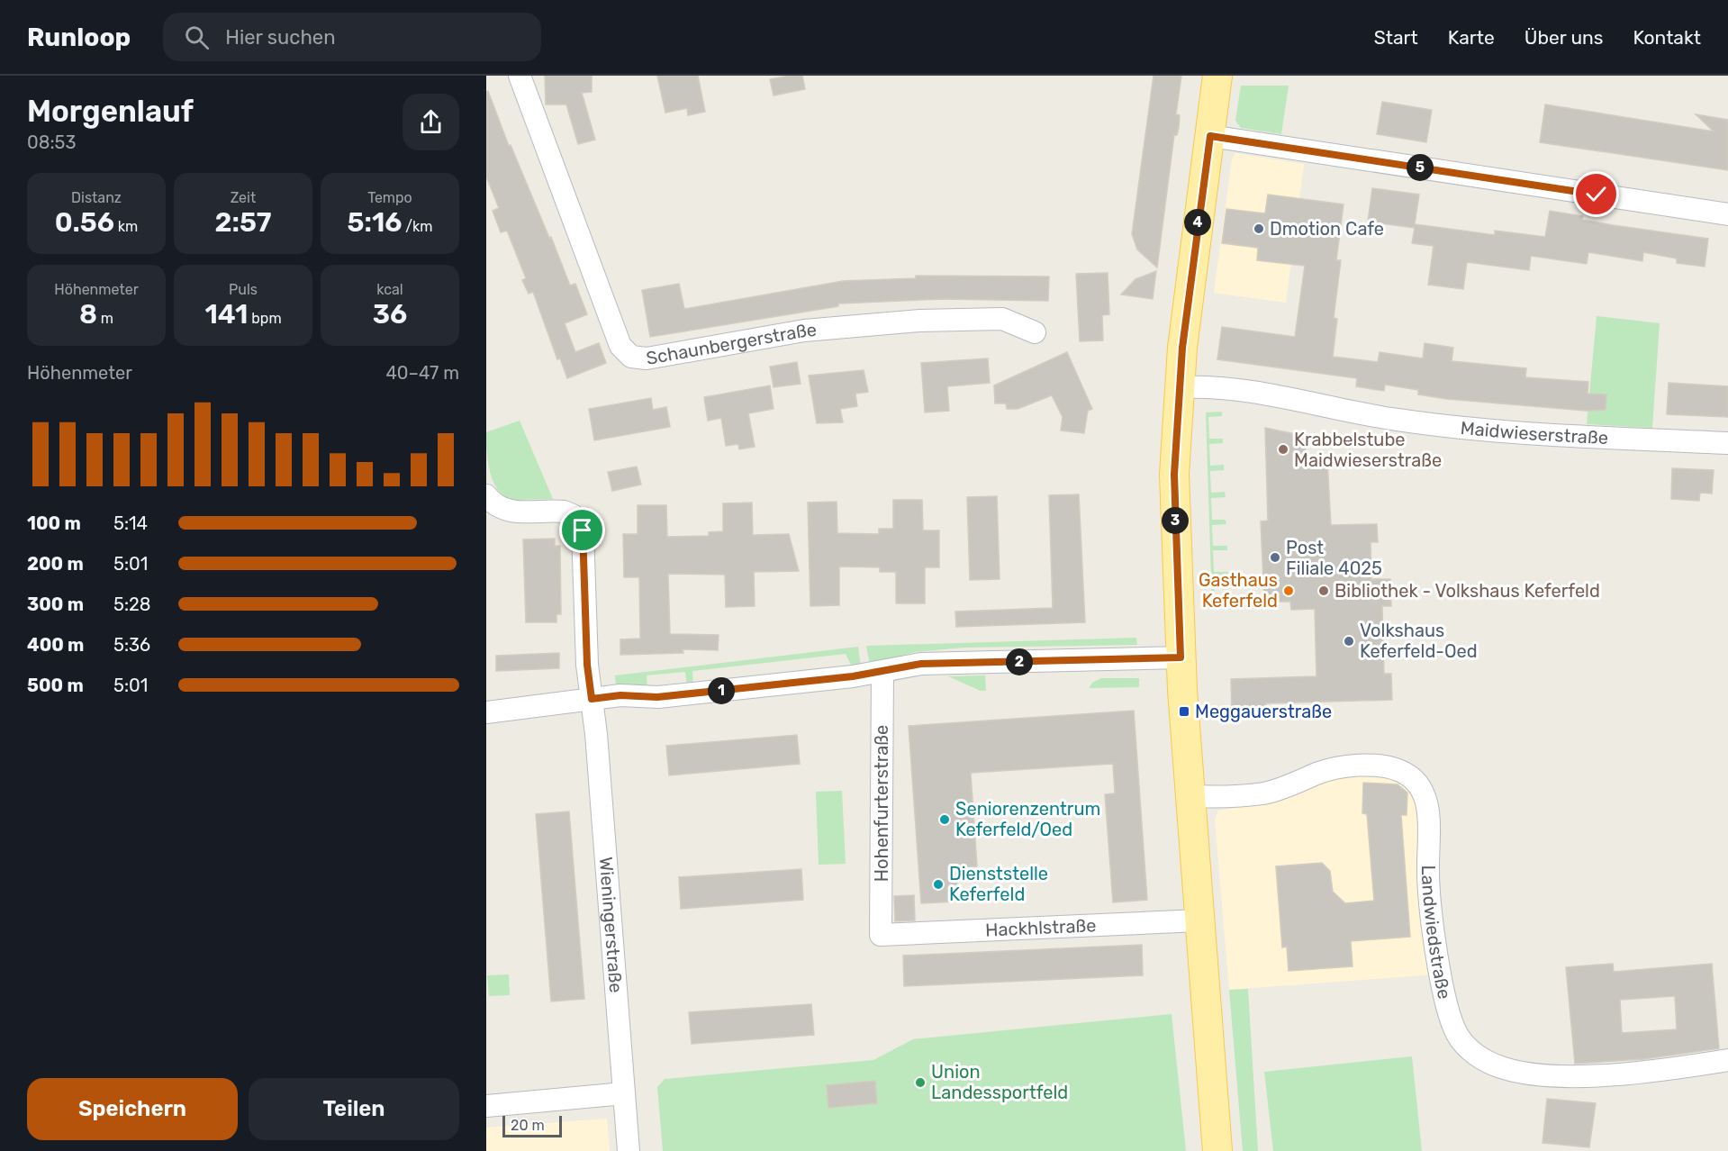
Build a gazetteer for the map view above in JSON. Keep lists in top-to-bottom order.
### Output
{
  "streets": {
    "street": [
      "Schaunbergerstraße",
      "Maidwieserstraße",
      "Hohenfurterstraße",
      "Wieningerstraße",
      "Hackhlstraße",
      "Landwiedstraße"
    ]
  },
  "crossings": [
    ["Hohenfurterstraße", "Hackhlstraße"]
  ],
  "places": {
    "other": [
      "Dmotion Cafe",
      "Krabbelstube Maidwieserstraße",
      "Post Filiale 4025",
      "Gasthaus Keferfeld",
      "Bibliothek - Volkshaus Keferfeld",
      "Volkshaus Keferfeld-Oed",
      "Seniorenzentrum Keferfeld/Oed",
      "Dienststelle Keferfeld",
      "Union Landessportfeld"
    ],
    "transit": ["Meggauerstraße"]
  },
  "scale_bar": "20 m",
  "page": {
    "header": "Runloop",
    "search": "Hier suchen",
    "nav": [
      "Start",
      "Karte",
      "Über uns",
      "Kontakt"
    ],
    "heading": ["Morgenlauf", "08:53"],
    "pins": [
      "5",
      "4",
      "3",
      "2",
      "1"
    ],
    "stats": [
      ["Distanz", "0.56 km"],
      ["Zeit", "2:57"],
      ["Tempo", "5:16 /km"],
      ["Höhenmeter", "8 m"],
      ["Puls", "141 bpm"],
      ["kcal", "36"]
    ],
    "chart": ["Höhenmeter", "40–47 m"],
    "list": [
      {
        "name": "100 m",
        "note": "5:14"
      },
      {
        "name": "200 m",
        "note": "5:01"
      },
      {
        "name": "300 m",
        "note": "5:28"
      },
      {
        "name": "400 m",
        "note": "5:36"
      },
      {
        "name": "500 m",
        "note": "5:01"
      }
    ],
    "buttons": ["Speichern", "Teilen"],
    "scale": "20 m"
  }
}
